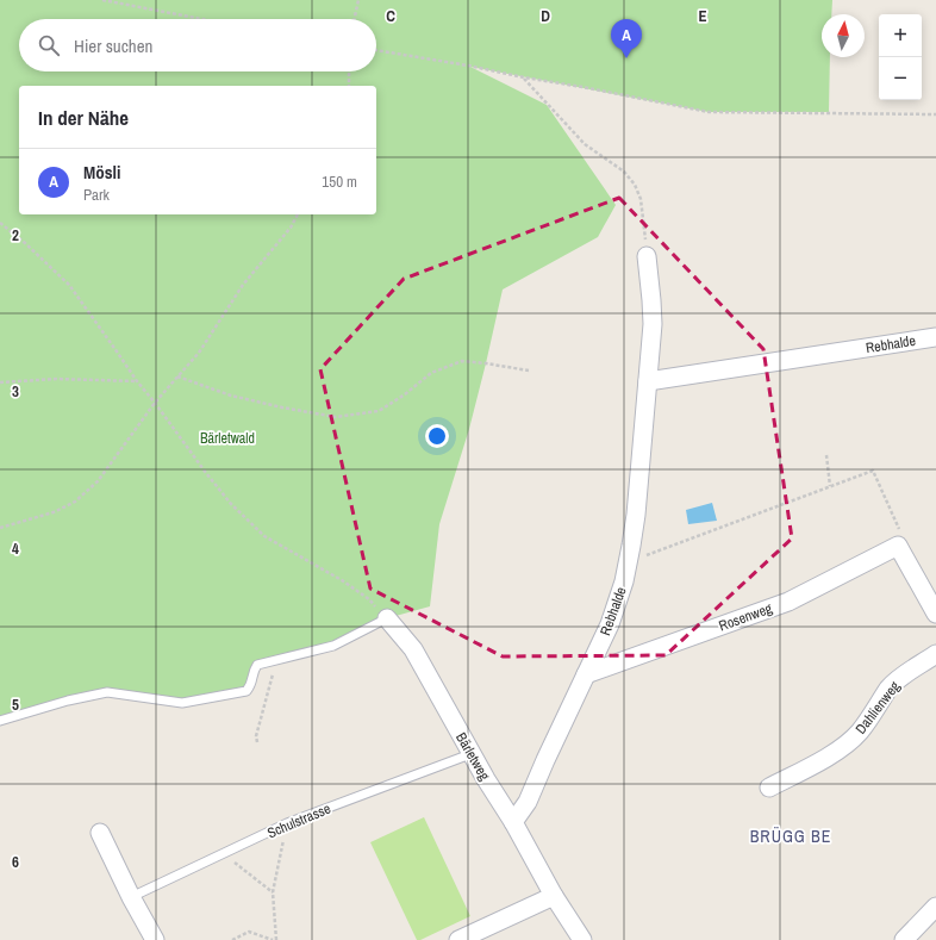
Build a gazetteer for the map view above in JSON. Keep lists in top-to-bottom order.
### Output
{
  "streets": {
    "street": [
      "Rebhalde",
      "Rosenweg",
      "Dahlienweg",
      "Bärletweg"
    ],
    "lane": ["Schulstrasse"]
  },
  "crossings": [
    ["Rebhalde", "Rosenweg"],
    ["Rebhalde", "Bärletweg"],
    ["Bärletweg", "Schulstrasse"]
  ],
  "districts": ["BRÜGG BE"],
  "parks": ["Bärletwald"],
  "north": "top",
  "page": {
    "map_buttons": ["+", "−"],
    "pins": "A",
    "search": "Hier suchen",
    "heading": "In der Nähe",
    "list": [
      {
        "mark": "A",
        "name": "Mösli",
        "note": "Park",
        "value": "150 m"
      }
    ]
  },
  "grid": {
    "columns": ["C", "D", "E"],
    "rows": [
      "2",
      "3",
      "4",
      "5",
      "6"
    ]
  }
}
